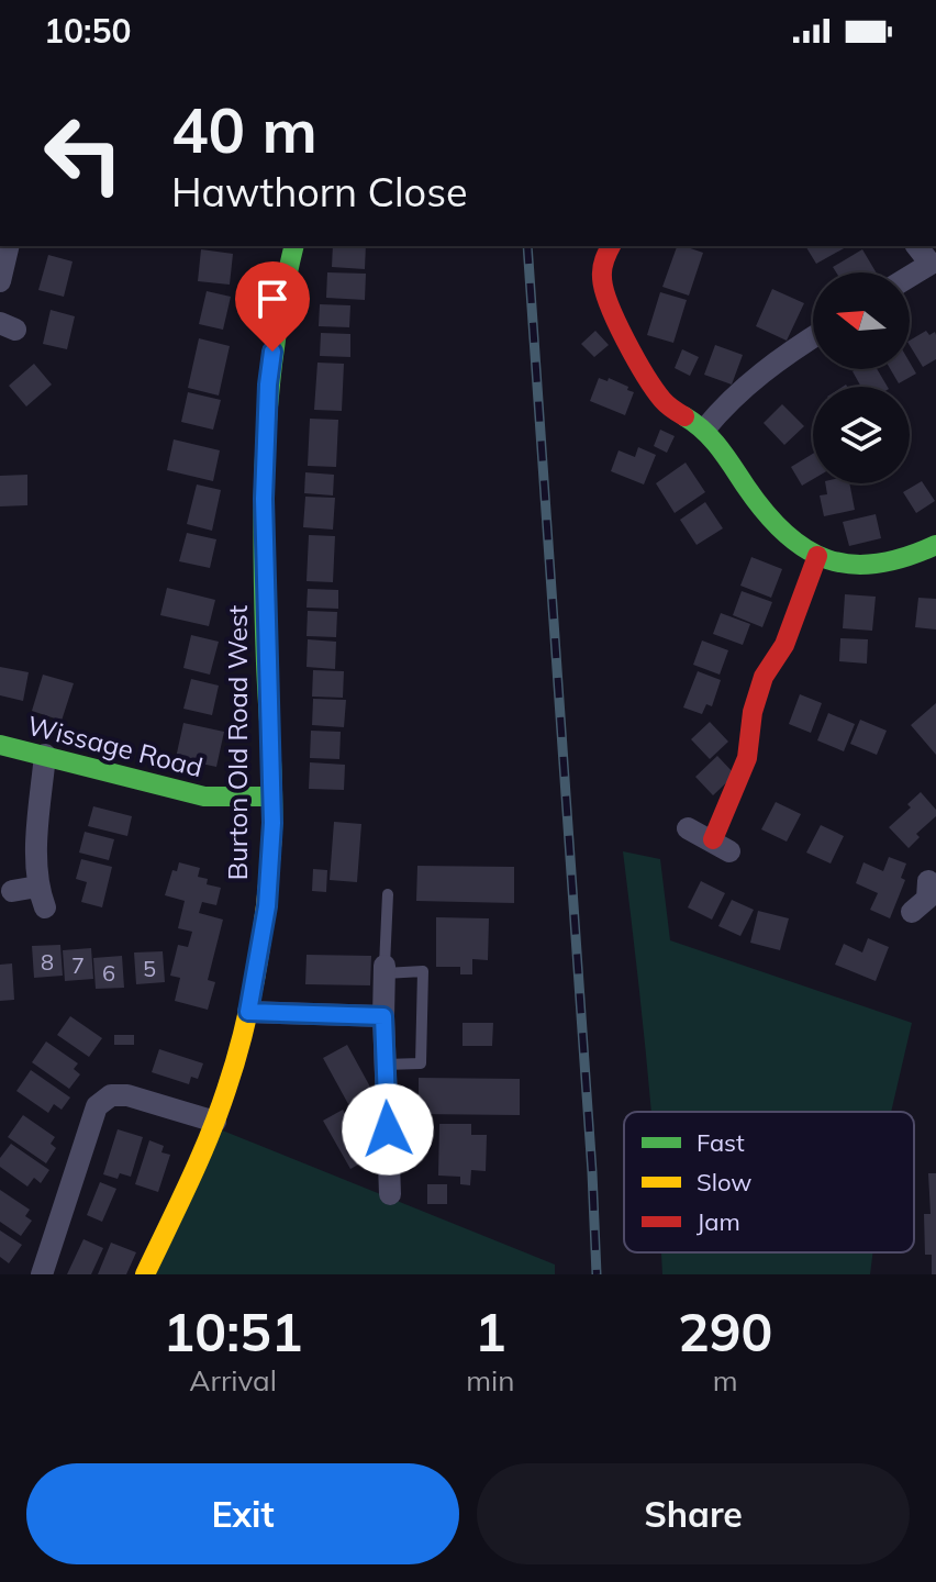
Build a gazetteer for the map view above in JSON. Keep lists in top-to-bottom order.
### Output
{
  "streets": {
    "street": ["Burton Old Road West", "Wissage Road"]
  },
  "crossings": [
    ["Burton Old Road West", "Wissage Road"]
  ],
  "house_numbers": [
    "8",
    "7",
    "5",
    "6"
  ],
  "legend": ["Fast", "Slow", "Jam"],
  "north": "left",
  "page": {
    "status": "10:50",
    "turn": ["40 m", "Hawthorn Close"],
    "eta": [
      "10:51",
      "Arrival",
      "1",
      "min",
      "290",
      "m"
    ],
    "buttons": ["Exit", "Share"]
  }
}
